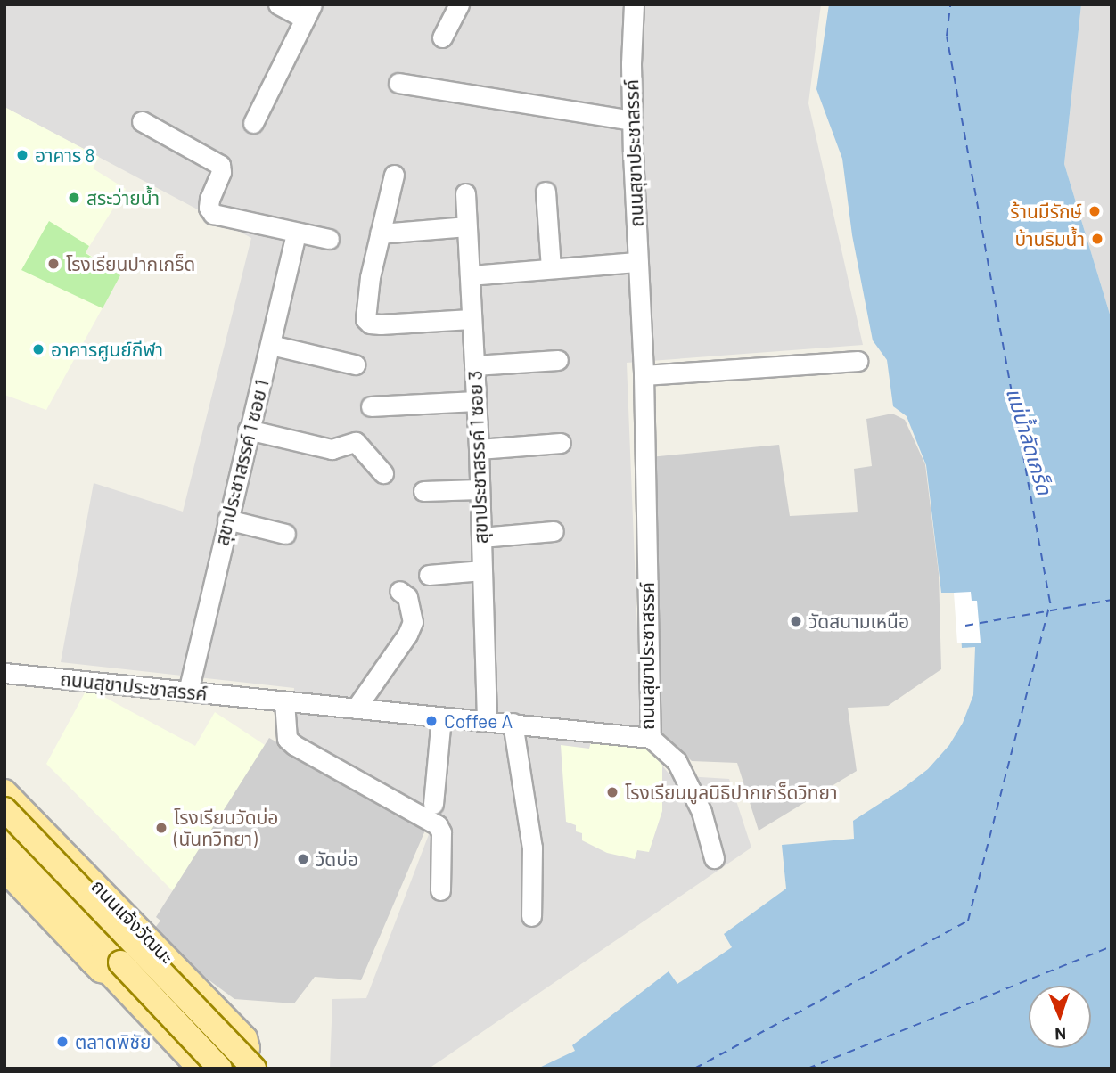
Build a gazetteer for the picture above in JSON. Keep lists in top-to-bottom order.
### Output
{
  "streets": {
    "main road": ["ถนนแจ้งวัฒนะ"],
    "street": ["ถนนสุขาประชาสรรค์", "สุขาประชาสรรค์ 1 ซอย 3", "สุขาประชาสรรค์ 1 ซอย 1"]
  },
  "crossings": [
    ["ถนนสุขาประชาสรรค์", "สุขาประชาสรรค์ 1 ซอย 3"],
    ["ถนนสุขาประชาสรรค์", "สุขาประชาสรรค์ 1 ซอย 1"]
  ],
  "water": ["แม่น้ำลัดเกร็ด"],
  "places": [
    "อาคาร 8",
    "สระว่ายน้ำ",
    "ร้านมีรักษ์",
    "บ้านริมน้ำ",
    "โรงเรียนปากเกร็ด",
    "อาคารศูนย์กีฬา",
    "วัดสนามเหนือ",
    "Coffee A",
    "โรงเรียนมูลนิธิปากเกร็ดวิทยา",
    "โรงเรียนวัดบ่อ (นันทวิทยา)",
    "วัดบ่อ",
    "ตลาดพิชัย"
  ],
  "north": "bottom"
}
